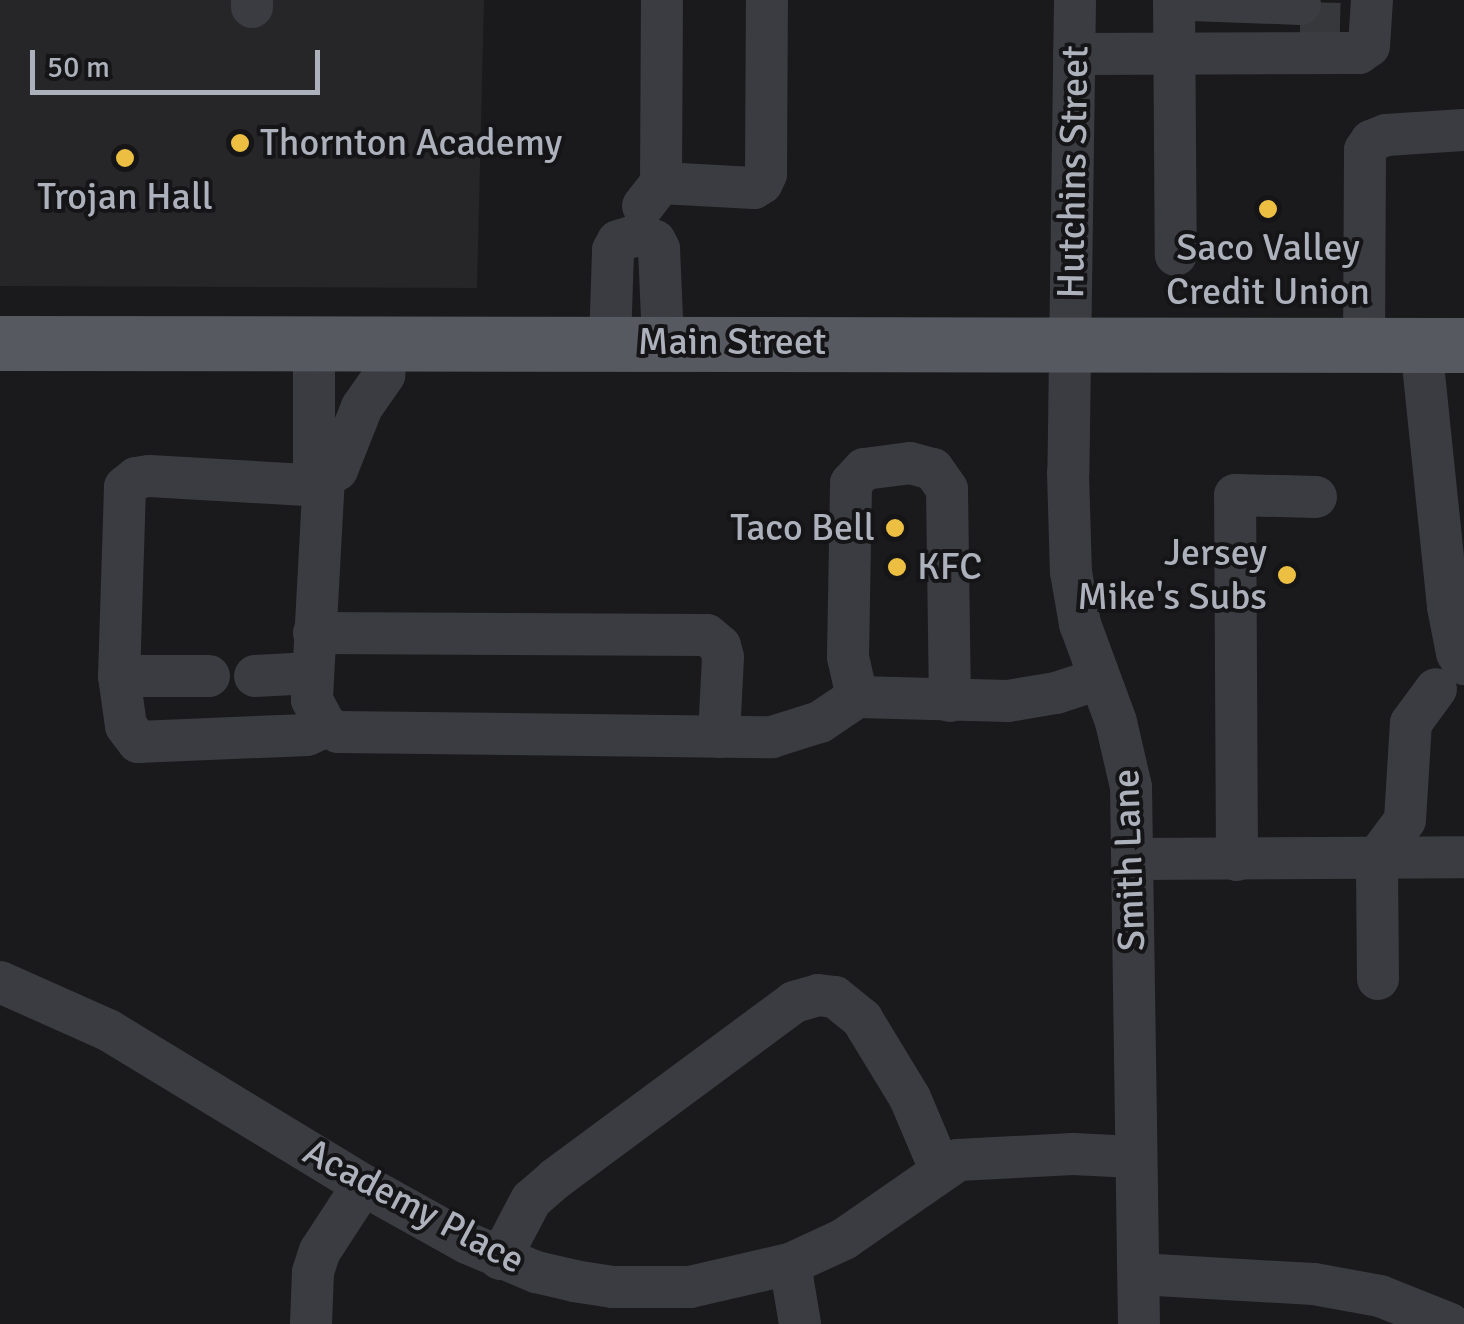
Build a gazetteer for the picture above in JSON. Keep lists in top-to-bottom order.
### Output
{
  "streets": {
    "main road": ["Main Street"],
    "street": ["Hutchins Street", "Smith Lane", "Academy Place"]
  },
  "crossings": [
    ["Hutchins Street", "Main Street"],
    ["Hutchins Street", "Smith Lane"],
    ["Main Street", "Smith Lane"],
    ["Smith Lane", "Academy Place"]
  ],
  "places": [
    "Thornton Academy",
    "Trojan Hall",
    "Saco Valley Credit Union",
    "Taco Bell",
    "KFC",
    "Jersey Mike's Subs"
  ],
  "scale_bar": "50 m"
}
